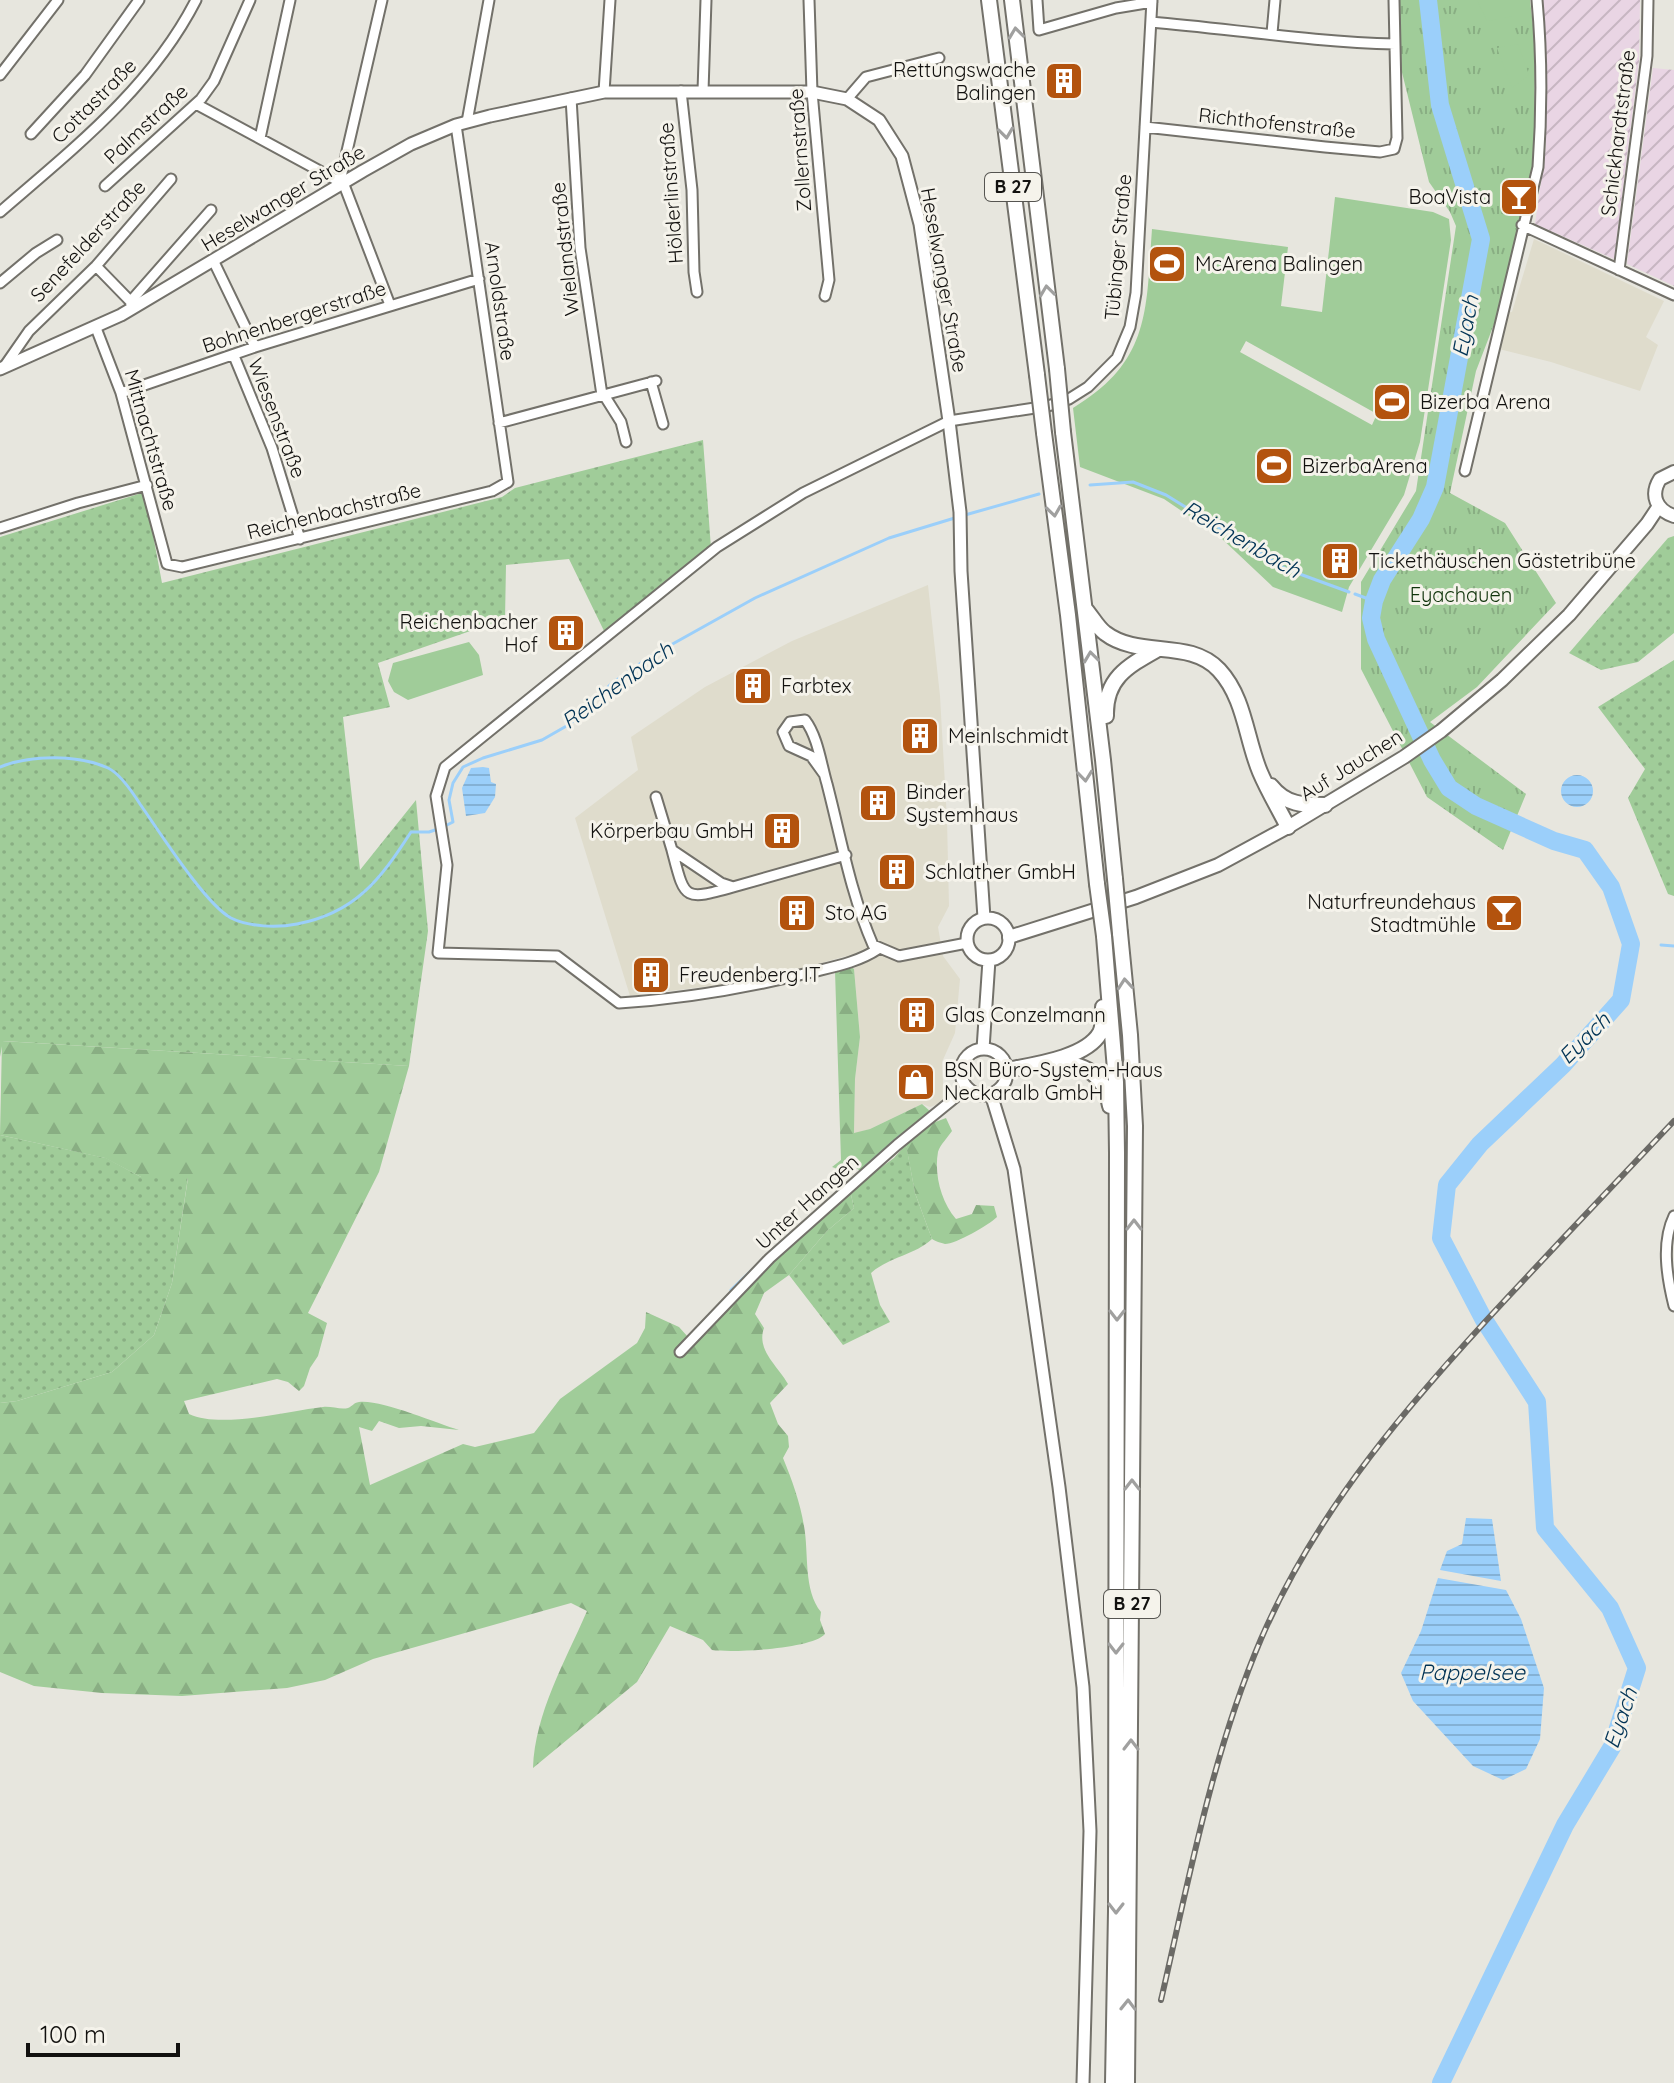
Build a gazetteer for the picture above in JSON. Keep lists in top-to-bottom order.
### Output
{
  "streets": {
    "highway": ["B 27"],
    "main road": ["Auf Jauchen"],
    "street": [
      "Cottastraße",
      "Richthofenstraße",
      "Palmstraße",
      "Schickhardtstraße",
      "Zollernstraße",
      "Hölderlinstraße",
      "Heselwanger Straße",
      "Senefelderstraße",
      "Tübinger Straße",
      "Wielandstraße",
      "Arnoldstraße",
      "Bohnenbergerstraße",
      "Wiesenstraße",
      "Mittnachtstraße",
      "Reichenbachstraße",
      "Unter Hangen"
    ]
  },
  "crossings": [
    ["Richthofenstraße", "Tübinger Straße"],
    ["Zollernstraße", "Heselwanger Straße"],
    ["Hölderlinstraße", "Heselwanger Straße"],
    ["Heselwanger Straße", "Senefelderstraße"],
    ["Heselwanger Straße", "Tübinger Straße"],
    ["Heselwanger Straße", "Wielandstraße"],
    ["Heselwanger Straße", "Arnoldstraße"],
    ["Heselwanger Straße", "Wiesenstraße"],
    ["Heselwanger Straße", "Mittnachtstraße"],
    ["Heselwanger Straße", "Auf Jauchen"],
    ["Arnoldstraße", "Bohnenbergerstraße"],
    ["Arnoldstraße", "Reichenbachstraße"],
    ["Bohnenbergerstraße", "Wiesenstraße"],
    ["Bohnenbergerstraße", "Mittnachtstraße"],
    ["Wiesenstraße", "Reichenbachstraße"],
    ["Mittnachtstraße", "Reichenbachstraße"]
  ],
  "water": ["Eyach", "Reichenbach", "Pappelsee"],
  "parks": ["Eyachauen"],
  "places": {
    "building": [
      "Rettungswache Balingen",
      "Tickethäuschen Gästetribüne",
      "Reichenbacher Hof",
      "Farbtex",
      "Meinlschmidt",
      "Binder Systemhaus",
      "Körperbau GmbH",
      "Schlather GmbH",
      "Sto AG",
      "Freudenberg IT",
      "Glas Conzelmann"
    ],
    "bar": ["BoaVista", "Naturfreundehaus Stadtmühle"],
    "sports": ["McArena Balingen", "Bizerba Arena", "BizerbaArena"],
    "shop": ["BSN Büro-System-Haus Neckaralb GmbH"]
  },
  "scale_bar": "100 m"
}
